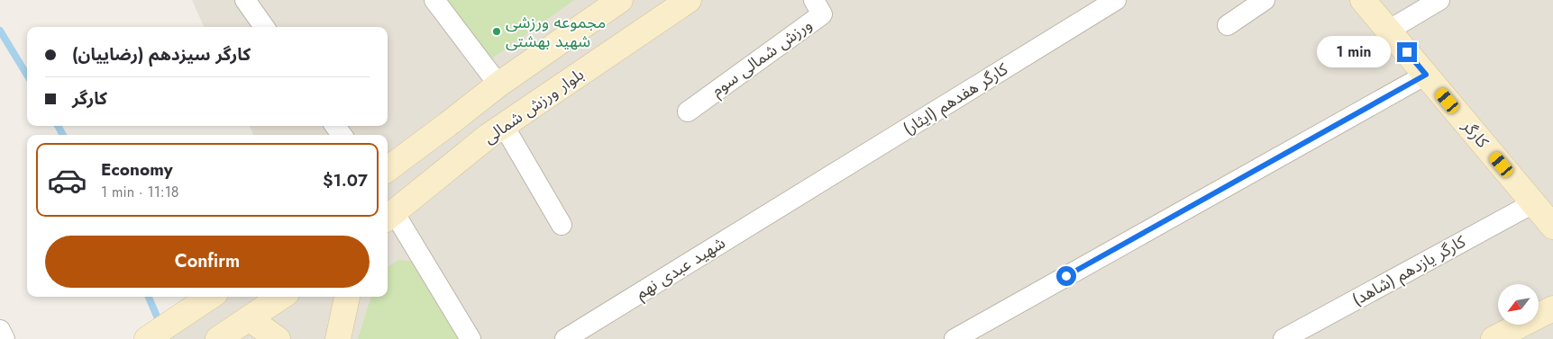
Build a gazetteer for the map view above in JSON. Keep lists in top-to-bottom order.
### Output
{
  "streets": {
    "main road": ["بلوار ورزش شمالی", "کارگر"],
    "street": [
      "ورزش شمالی سوم",
      "کارگر هفدهم (ایثار)",
      "شهید عبدی نهم",
      "کارگر یازدهم (شاهد)"
    ]
  },
  "crossings": [
    ["کارگر هفدهم (ایثار)", "شهید عبدی نهم"],
    ["کارگر", "کارگر یازدهم (شاهد)"]
  ],
  "places": ["مجموعه ورزشی شهید بهشتی"],
  "north": "bottom left",
  "page": {
    "banner": ["کارگر سیزدهم (رضاییان)", "کارگر"],
    "bubble": "1 min",
    "list": [
      {
        "name": "Economy",
        "note": "1 min · 11:18",
        "value": "$1.07"
      }
    ],
    "buttons": "Confirm"
  }
}
